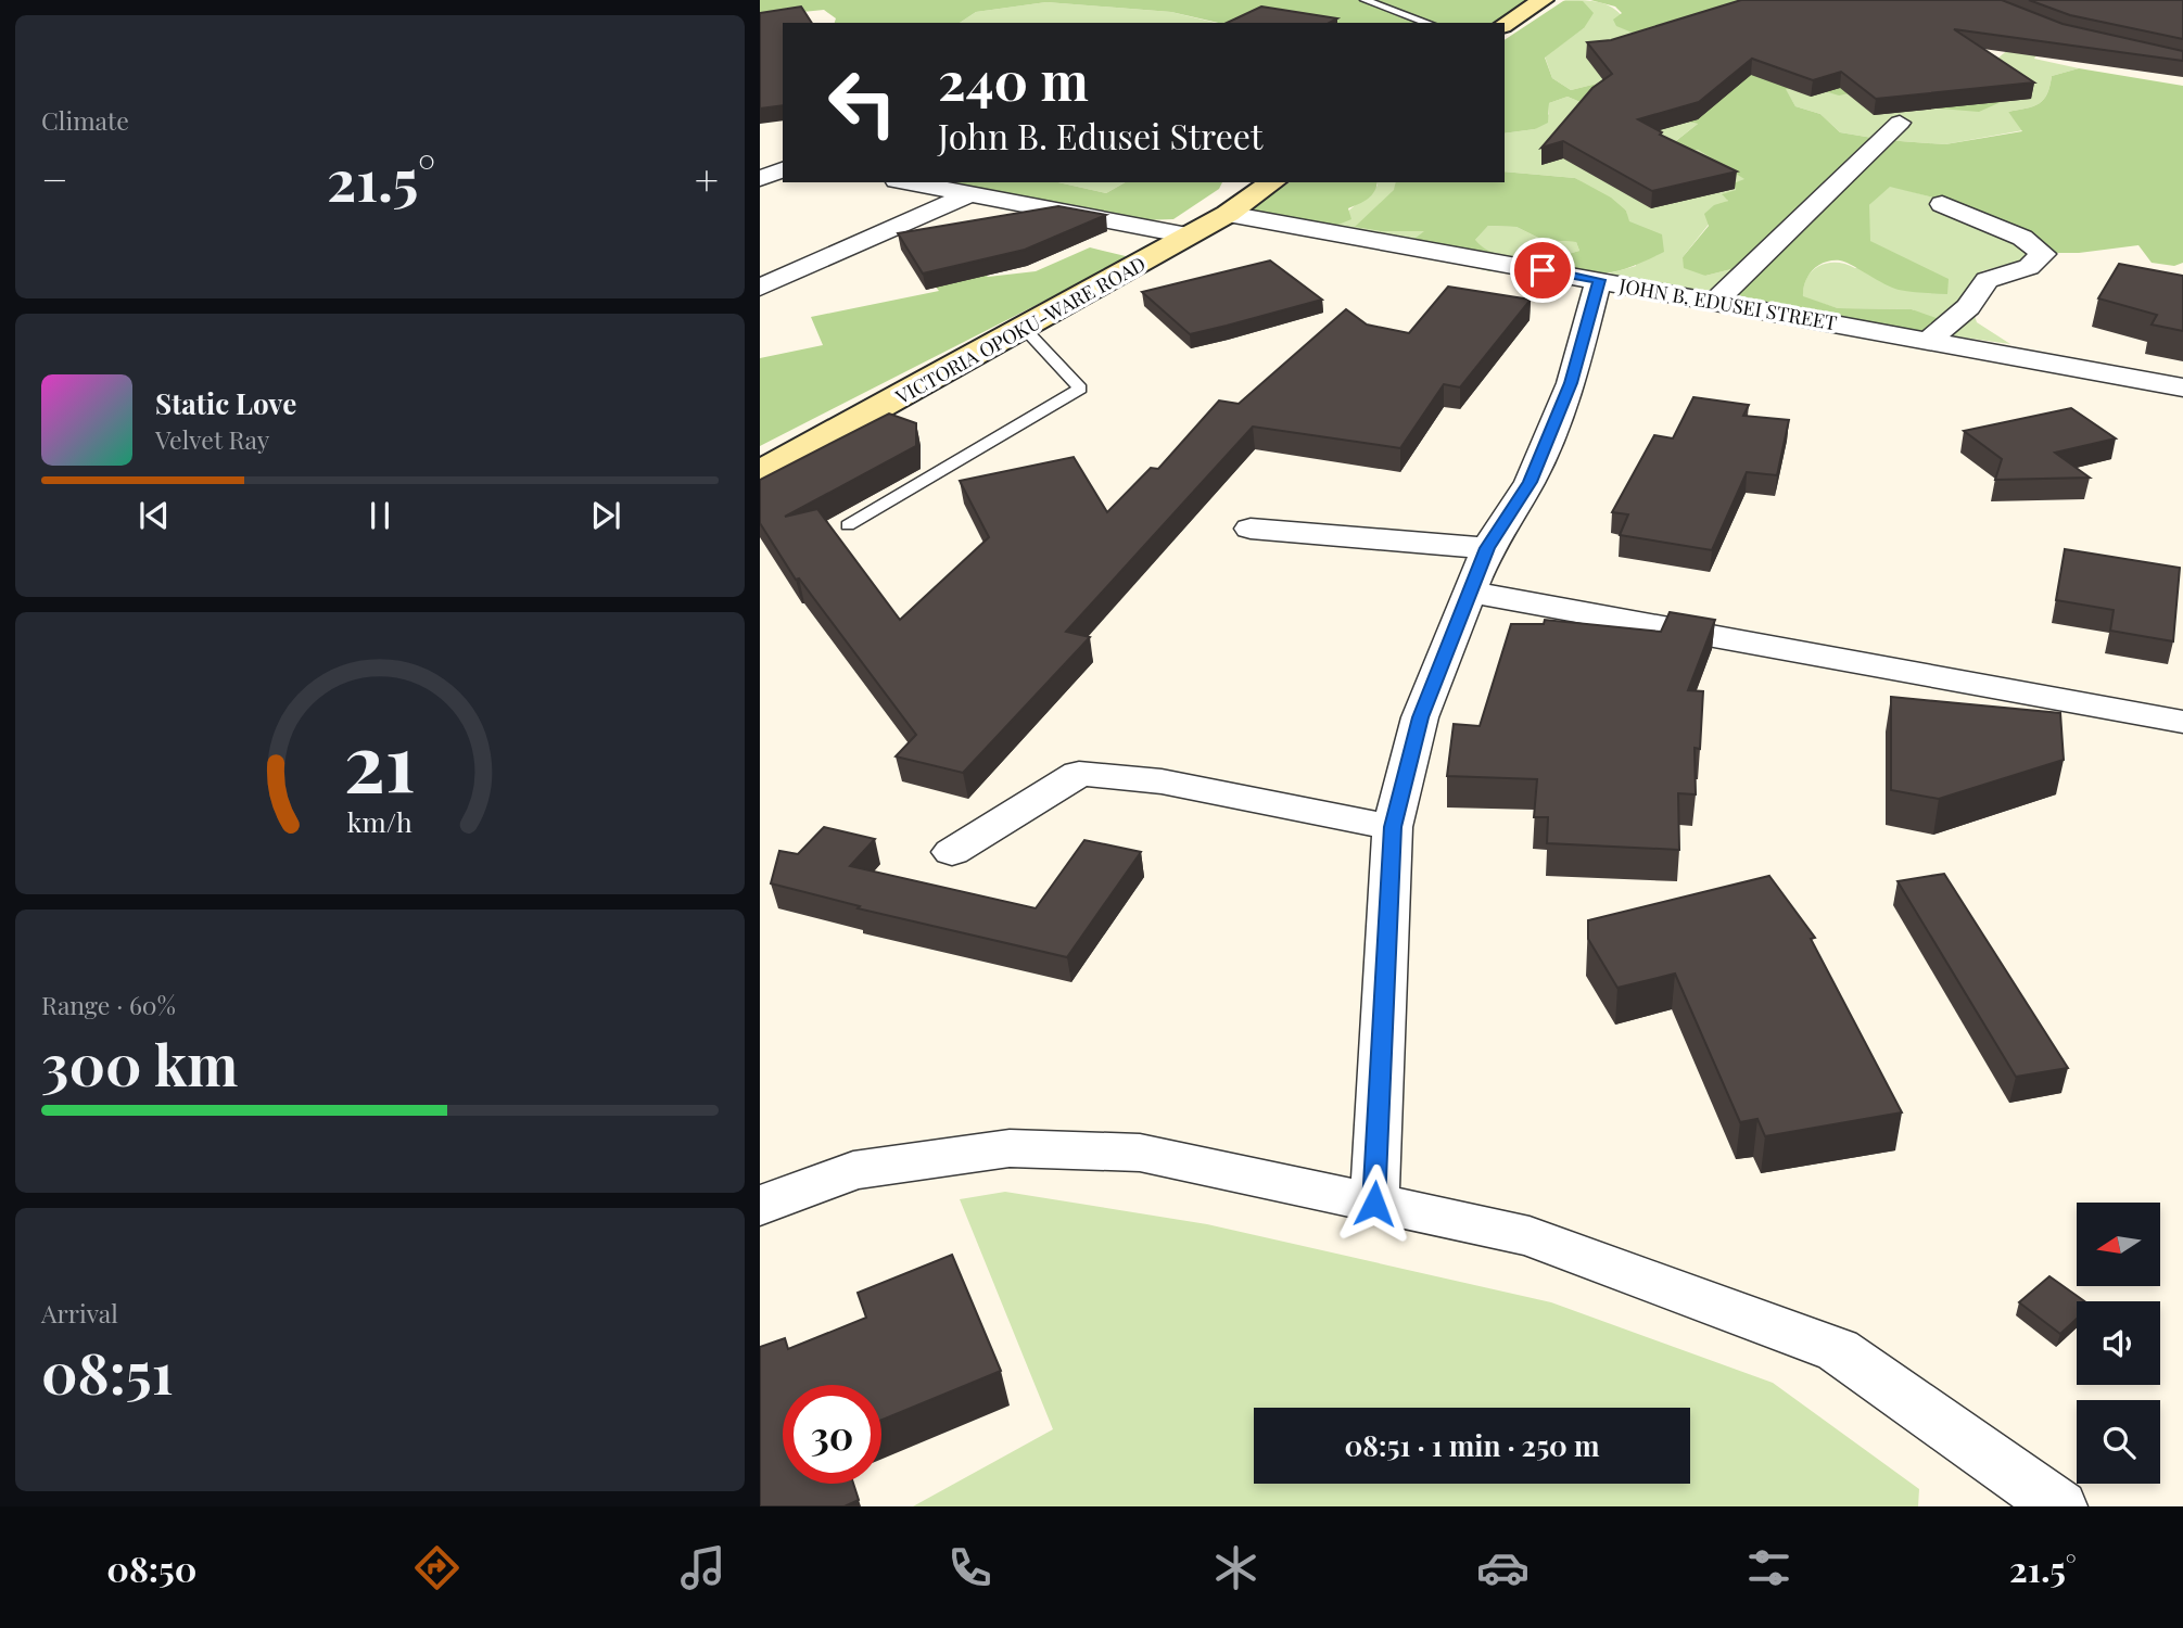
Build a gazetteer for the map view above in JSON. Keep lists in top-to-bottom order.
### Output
{
  "streets": {
    "main road": ["VICTORIA OPOKU-WARE ROAD"],
    "street": ["JOHN B. EDUSEI STREET"]
  },
  "crossings": [
    ["JOHN B. EDUSEI STREET", "VICTORIA OPOKU-WARE ROAD"]
  ],
  "north": "left",
  "page": {
    "tile": [
      "Climate",
      ["Range · 60%", "300 km"],
      ["Arrival", "08:51"]
    ],
    "turn": ["240 m", "John B. Edusei Street"],
    "heat": ["−", "21.5°", "+"],
    "song": ["Static Love", "Velvet Ray"],
    "limit": "30",
    "trip": "08:51 · 1 min · 250 m",
    "tabs": ["08:50", "21.5°"],
    "gauge": ["21", "km/h"]
  }
}
